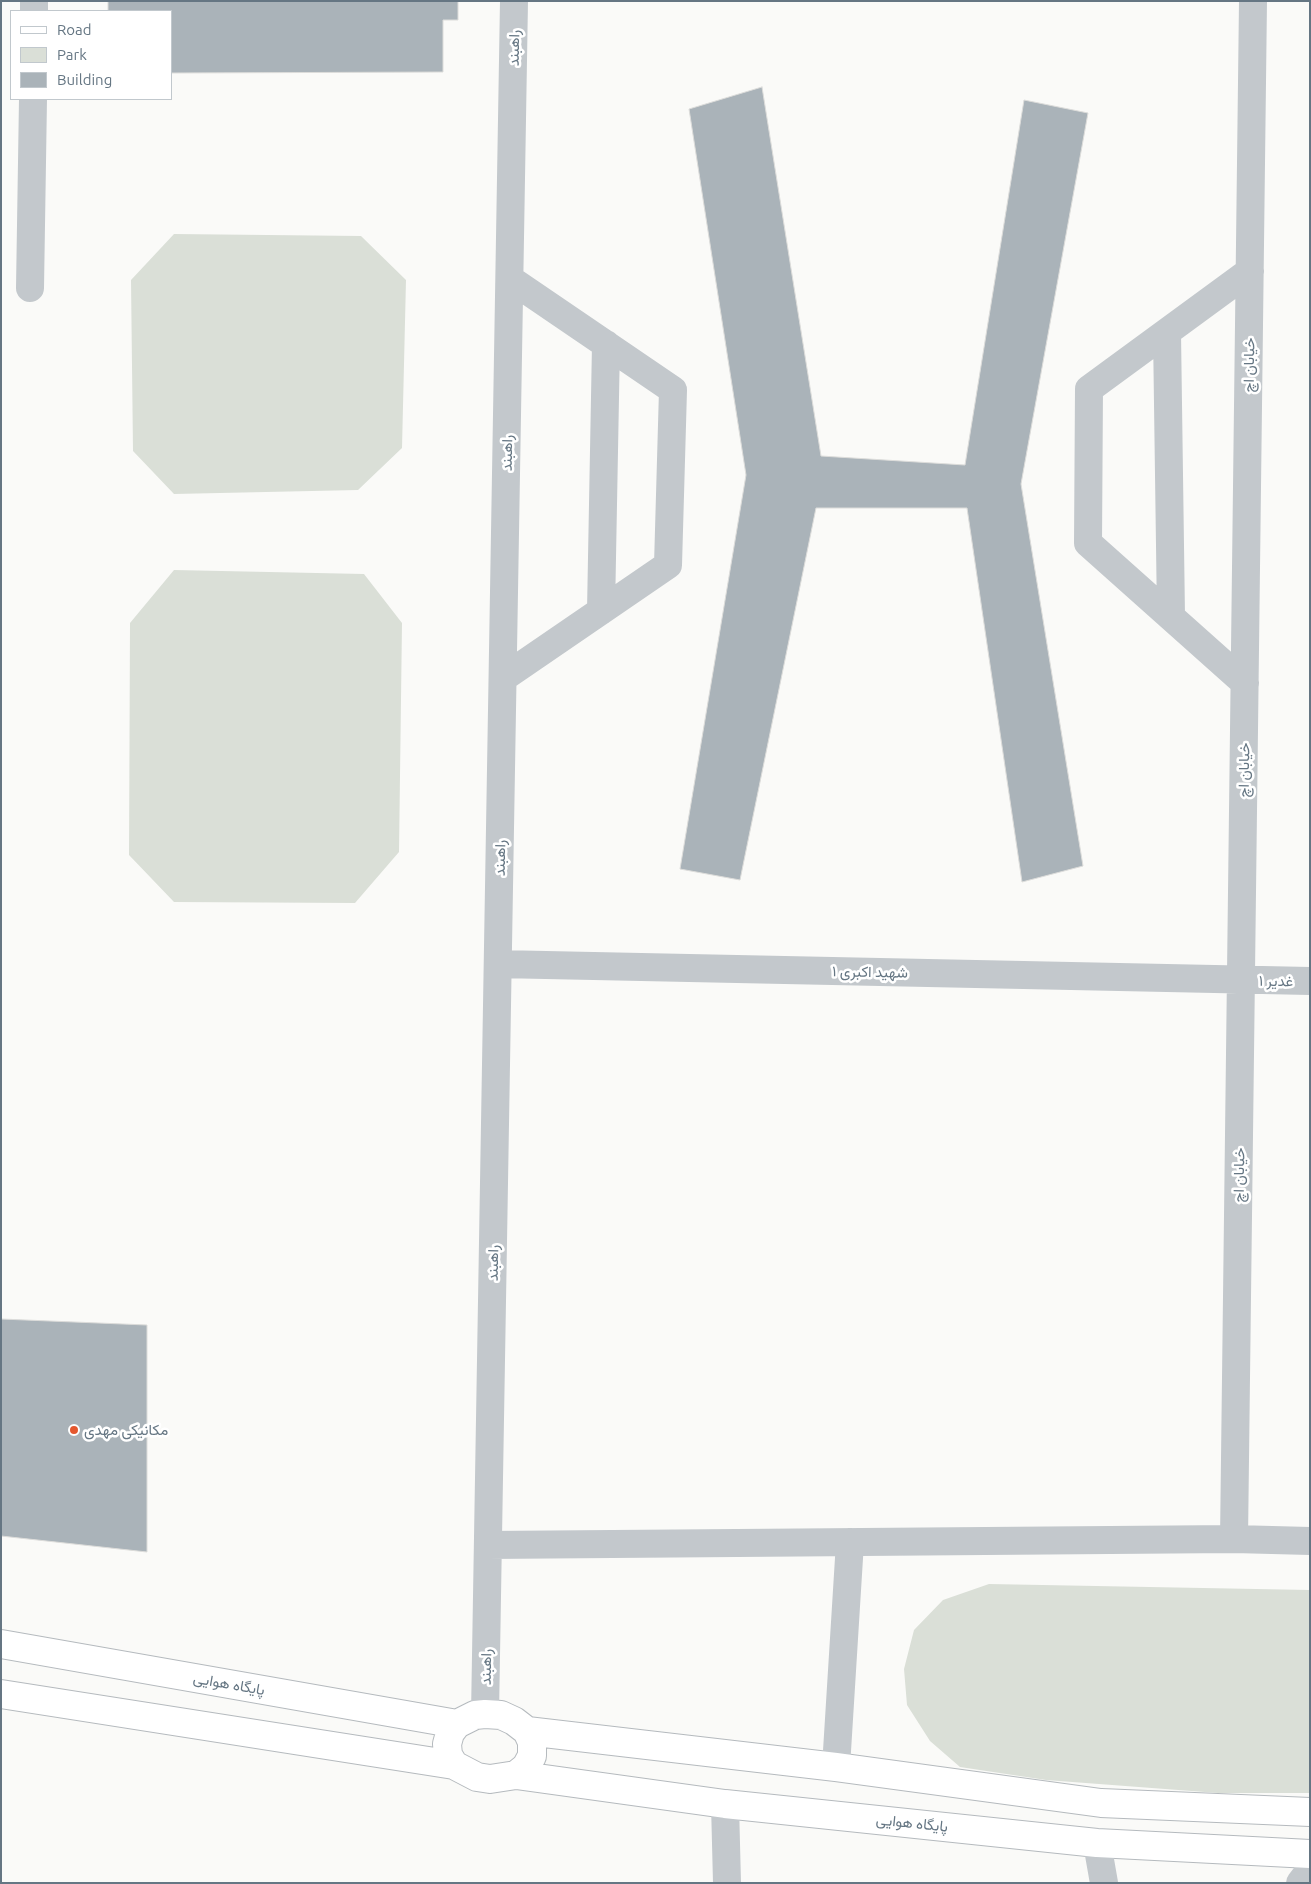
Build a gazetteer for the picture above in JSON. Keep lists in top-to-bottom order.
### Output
{
  "streets": {
    "main road": ["پایگاه هوایی"],
    "street": [
      "راهبند",
      "خیابان اچ",
      "شهید اکبری ۱",
      "غدیر ۱"
    ]
  },
  "crossings": [
    ["راهبند", "شهید اکبری ۱"],
    ["راهبند", "پایگاه هوایی"],
    ["خیابان اچ", "شهید اکبری ۱"],
    ["خیابان اچ", "غدیر ۱"],
    ["شهید اکبری ۱", "غدیر ۱"]
  ],
  "places": ["مکانیکی مهدی"],
  "legend": ["Road", "Park", "Building"]
}
